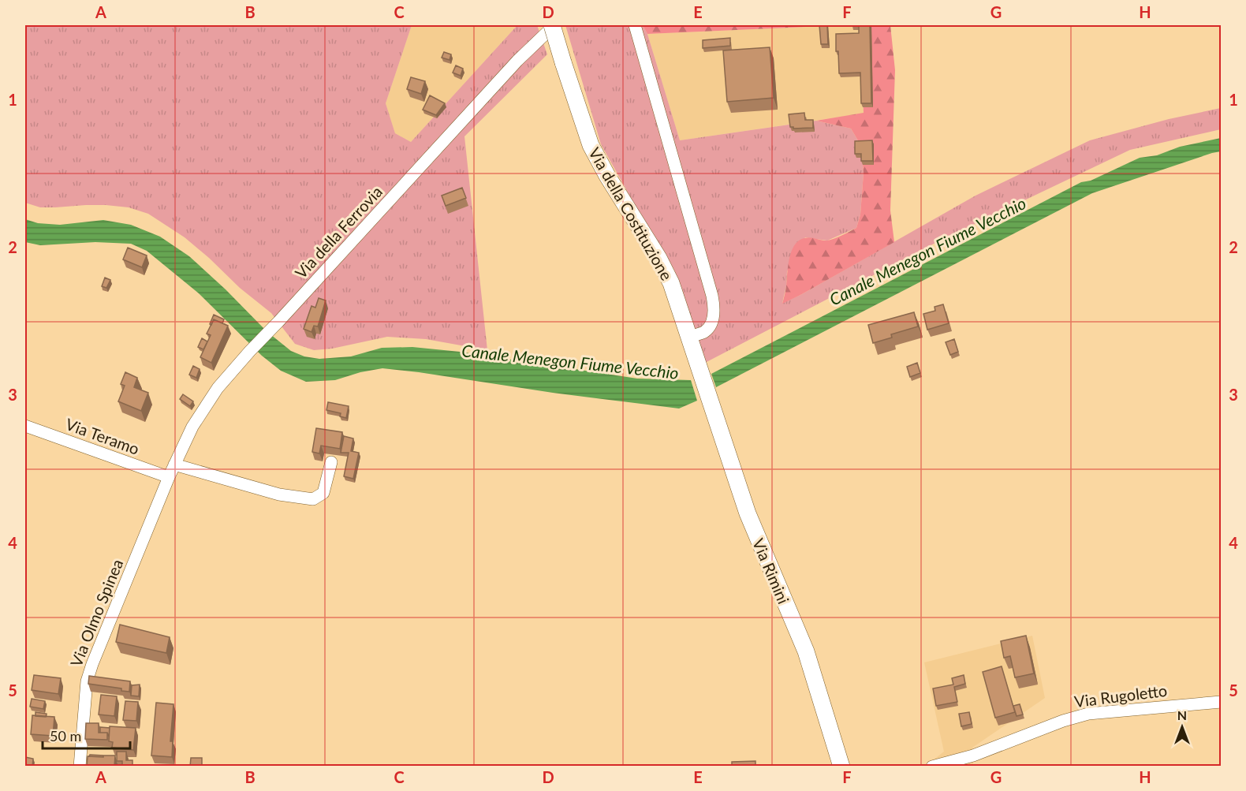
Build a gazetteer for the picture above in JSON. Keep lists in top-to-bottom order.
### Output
{
  "streets": {
    "main road": ["Via della Costituzione", "Via Rimini"],
    "street": [
      "Via della Ferrovia",
      "Via Teramo",
      "Via Olmo Spinea",
      "Via Rugoletto"
    ]
  },
  "crossings": [
    ["Via della Costituzione", "Via della Ferrovia"],
    ["Via della Costituzione", "Via Rimini"],
    ["Via della Ferrovia", "Via Teramo"],
    ["Via della Ferrovia", "Via Olmo Spinea"],
    ["Via Teramo", "Via Olmo Spinea"]
  ],
  "water": ["Canale Menegon Fiume Vecchio"],
  "scale_bar": "50 m",
  "north": "top",
  "grid": {
    "columns": [
      "A",
      "B",
      "C",
      "D",
      "E",
      "F",
      "G",
      "H"
    ],
    "rows": [
      "1",
      "2",
      "3",
      "4",
      "5"
    ]
  }
}
